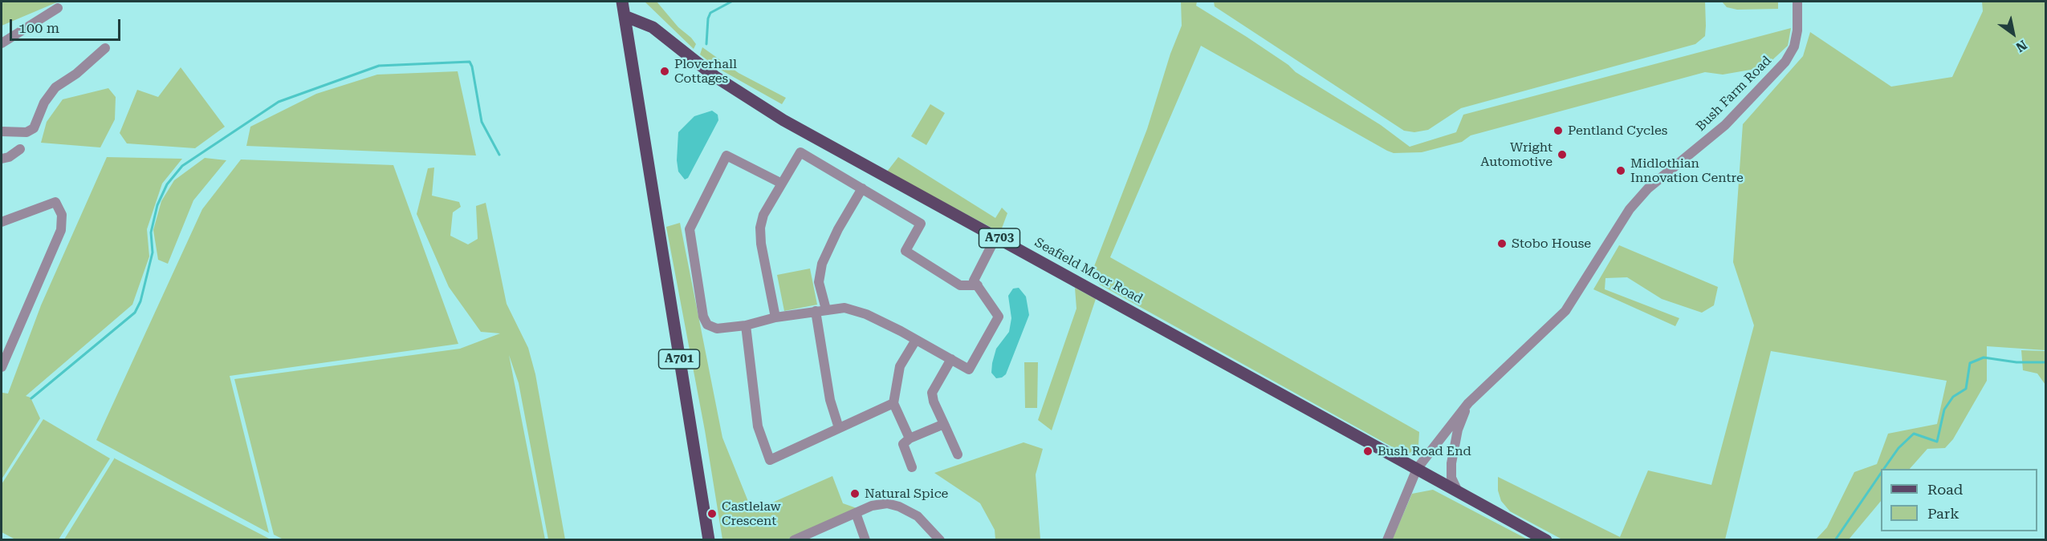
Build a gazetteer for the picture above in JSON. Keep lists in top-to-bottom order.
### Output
{
  "streets": {
    "main road": ["A703", "Seafield Moor Road", "A701"],
    "street": ["Bush Farm Road"]
  },
  "crossings": [
    ["Bush Farm Road", "Seafield Moor Road"],
    ["Seafield Moor Road", "A701"]
  ],
  "places": [
    "Ploverhall Cottages",
    "Pentland Cycles",
    "Wright Automotive",
    "Midlothian Innovation Centre",
    "Stobo House",
    "Bush Road End",
    "Natural Spice",
    "Castlelaw Crescent"
  ],
  "legend": ["Road", "Park"],
  "scale_bar": "100 m",
  "north": "bottom right"
}
